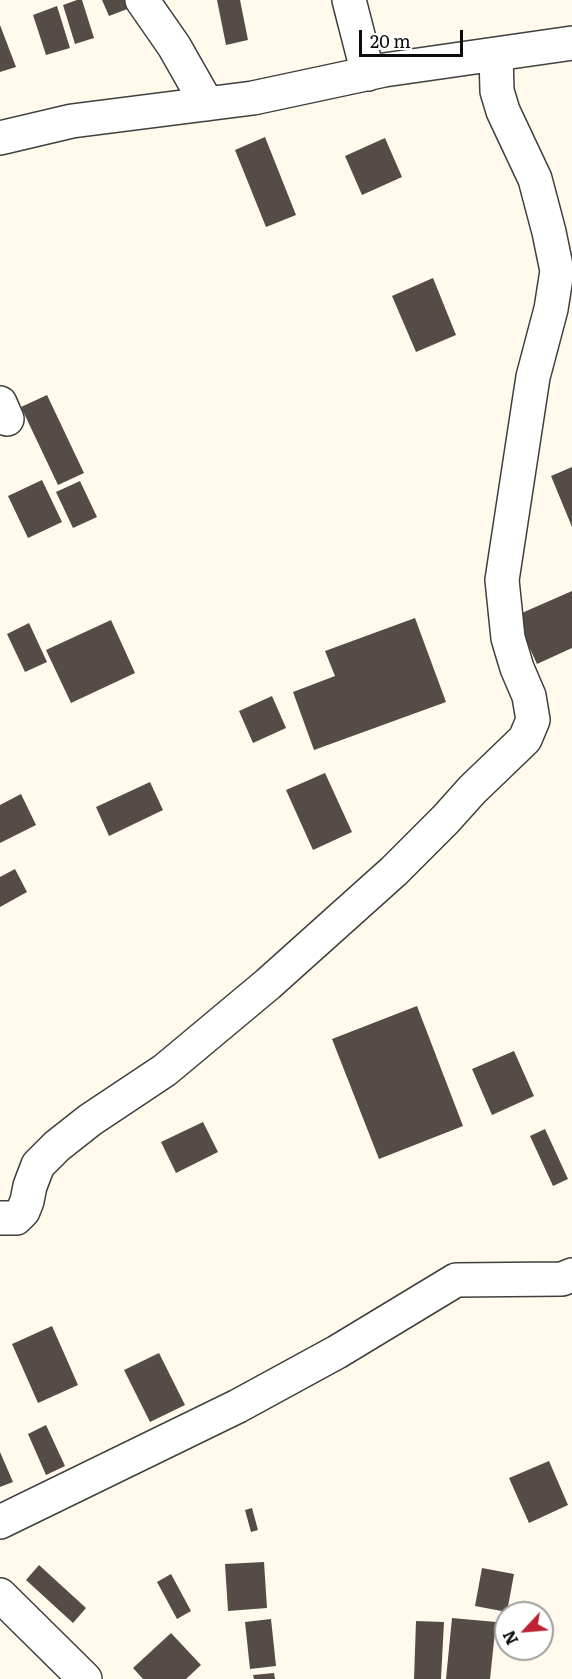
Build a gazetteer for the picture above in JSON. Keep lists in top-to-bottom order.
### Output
{
  "scale_bar": "20 m",
  "north": "bottom left"
}
